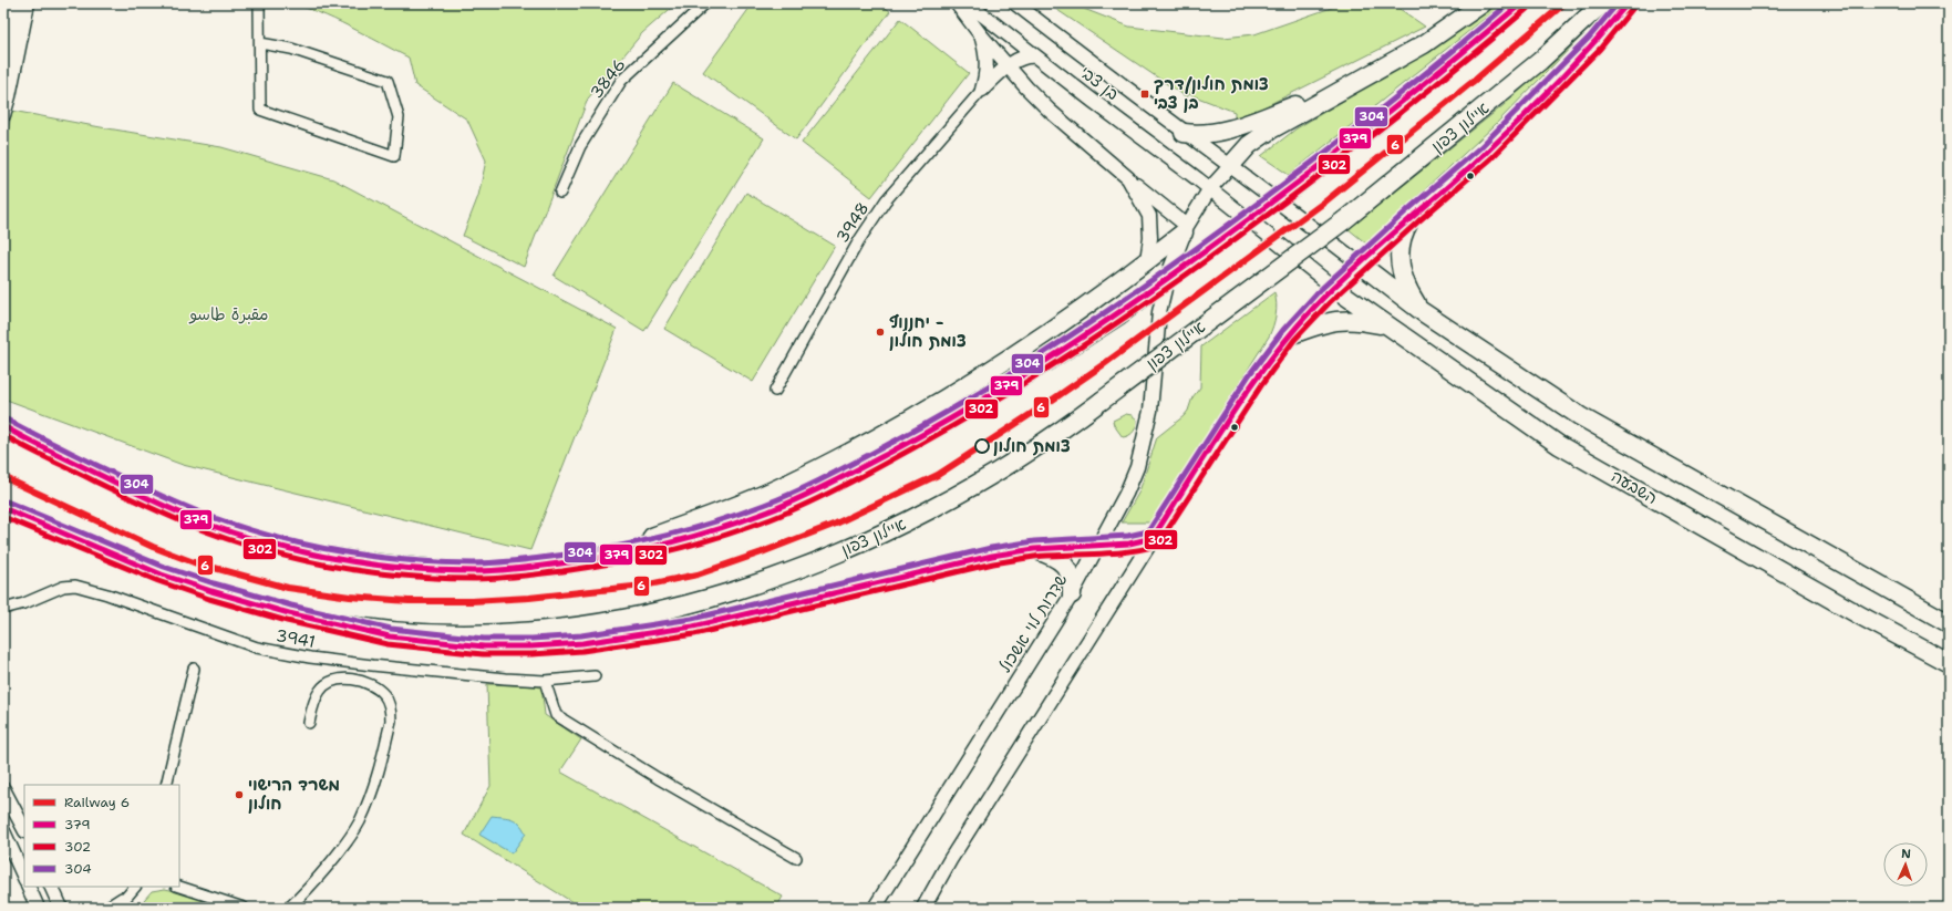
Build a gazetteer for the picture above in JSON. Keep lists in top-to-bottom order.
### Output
{
  "streets": {
    "highway": ["איילון צפון", "השבעה"],
    "main road": ["בן צבי", "שדרות לוי אשכול"],
    "street": ["3846", "3948", "3941"]
  },
  "crossings": [
    ["בן צבי", "השבעה"],
    ["בן צבי", "שדרות לוי אשכול"]
  ],
  "parks": ["مقبرة طاسو"],
  "places": {
    "transit": ["צומת חולון/דרך בן צבי"],
    "other": ["יחננוף - צומת חולון", "צומת חולון", "משרד הרישוי חולון"]
  },
  "lines": [
    "rail line 6",
    "transit line 379",
    "transit line 304",
    "transit line 302"
  ],
  "legend": [
    "Railway 6",
    "379",
    "302",
    "304"
  ],
  "north": "top"
}
